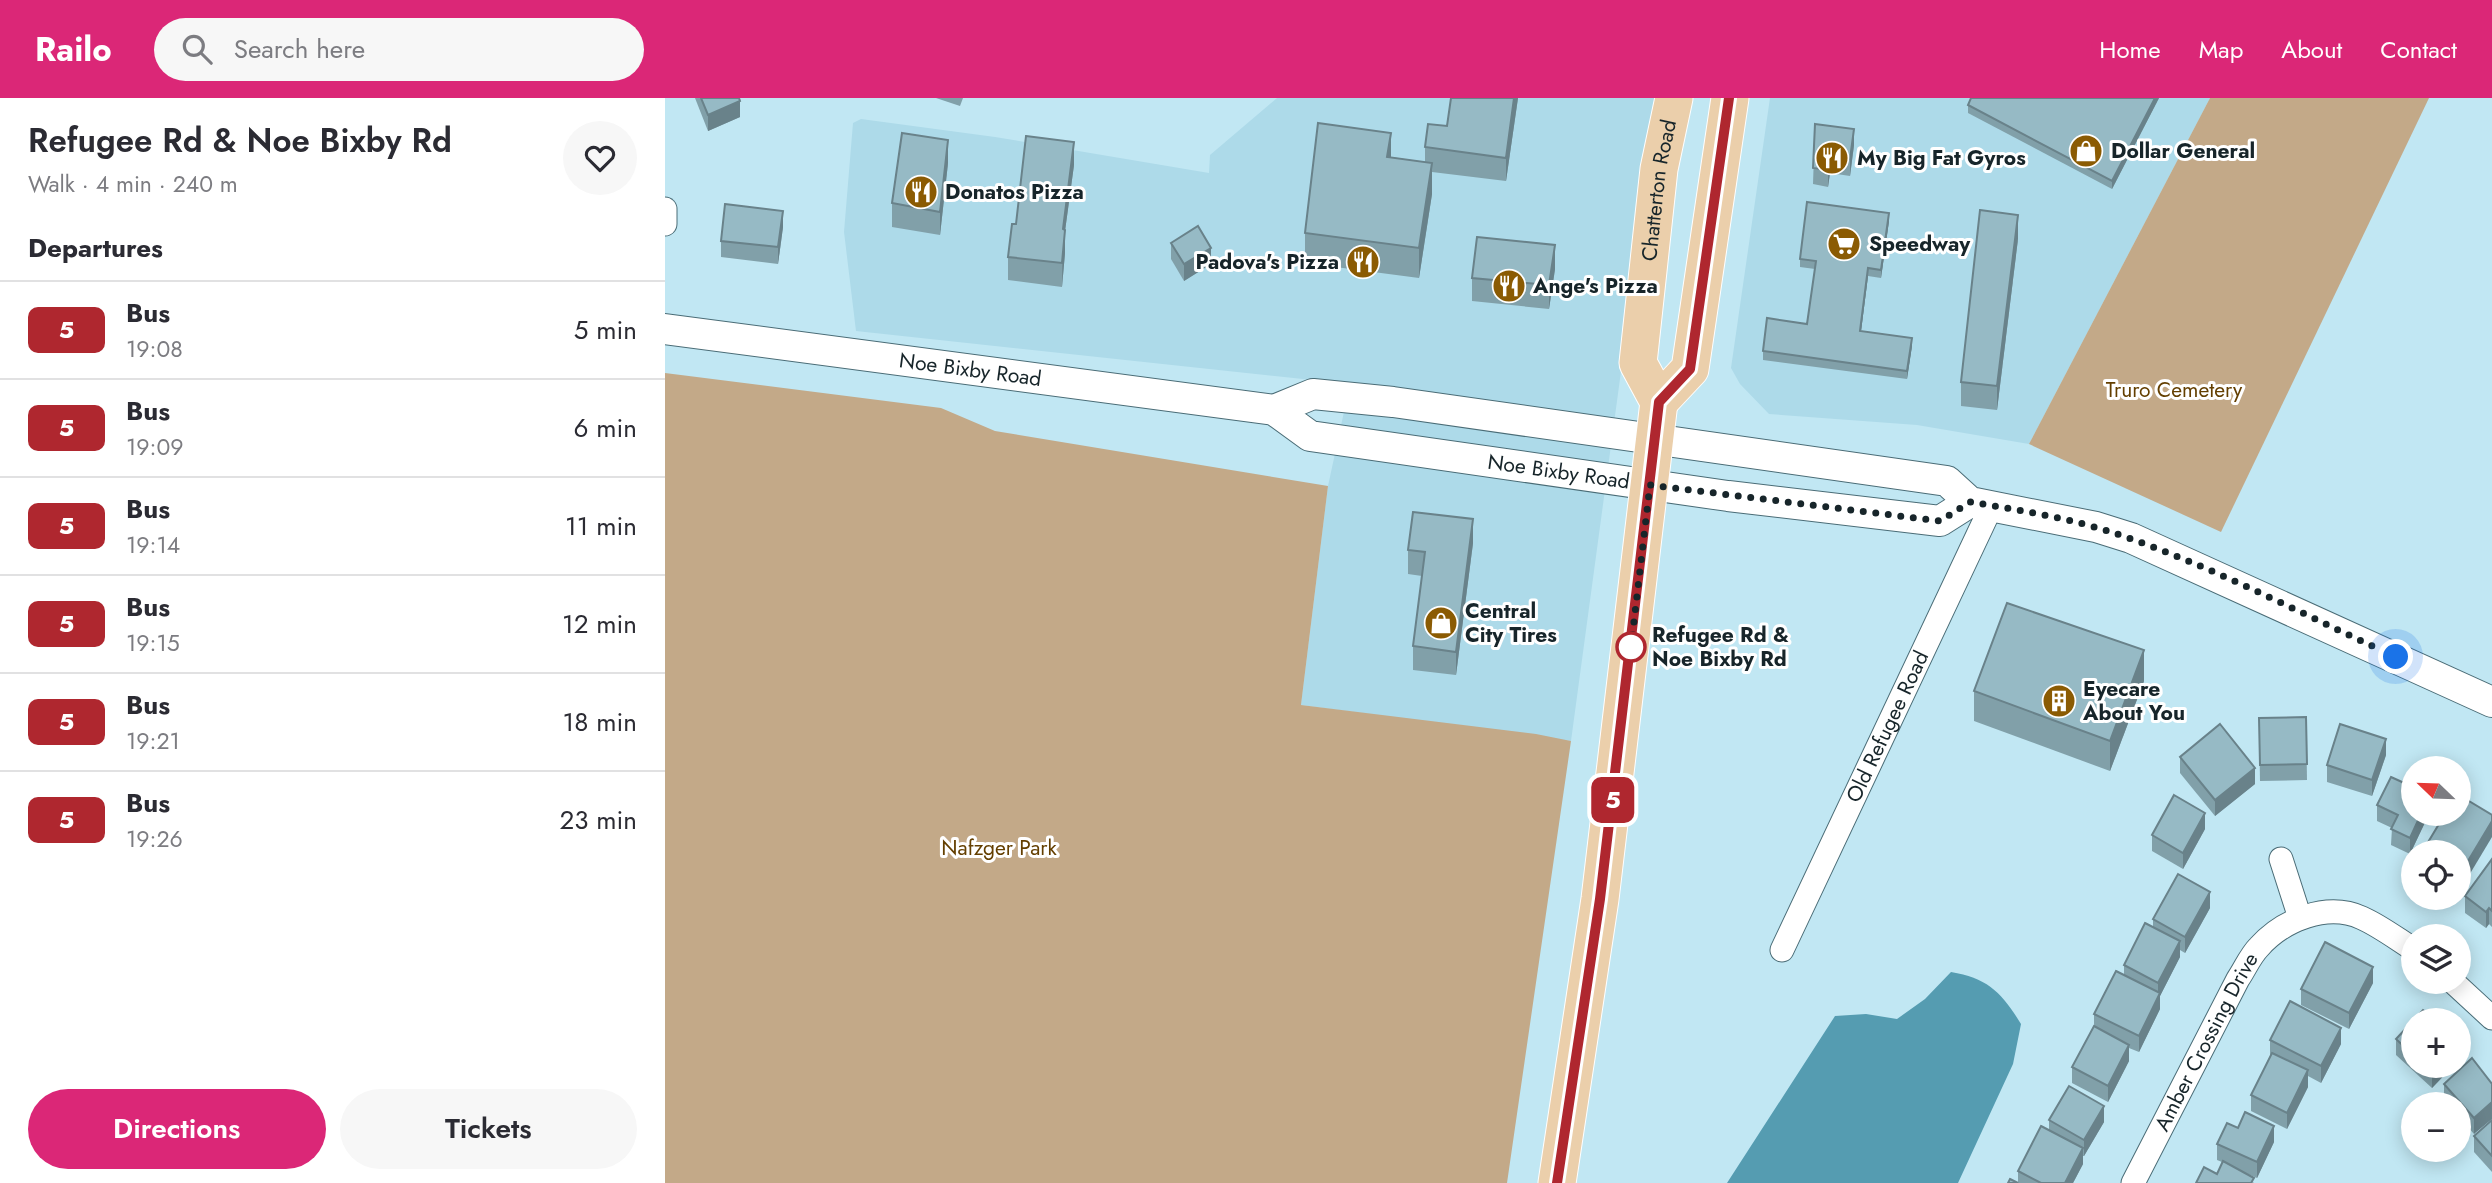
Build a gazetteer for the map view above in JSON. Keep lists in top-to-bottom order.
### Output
{
  "streets": {
    "main road": ["Chatterton Road"],
    "street": ["Noe Bixby Road", "Old Refugee Road", "Amber Crossing Drive"]
  },
  "crossings": [
    ["Noe Bixby Road", "Old Refugee Road"]
  ],
  "parks": ["Truro Cemetery", "Nafzger Park"],
  "places": {
    "shop": ["Dollar General", "Central City Tires"],
    "restaurant": [
      "My Big Fat Gyros",
      "Donatos Pizza",
      "Padova's Pizza",
      "Ange's Pizza"
    ],
    "supermarket": ["Speedway"],
    "other": ["Refugee Rd & Noe Bixby Rd"],
    "building": ["Eyecare About You"]
  },
  "lines": ["bus line 5"],
  "north": "top left",
  "page": {
    "header": "Railo",
    "search": "Search here",
    "nav": [
      "Home",
      "Map",
      "About",
      "Contact"
    ],
    "heading": [
      ["Refugee Rd & Noe Bixby Rd", "Walk · 4 min · 240 m"],
      "Departures"
    ],
    "on_map": "5",
    "list": [
      {
        "mark": "5",
        "name": "Bus",
        "note": "19:08",
        "value": "5 min"
      },
      {
        "mark": "5",
        "name": "Bus",
        "note": "19:09",
        "value": "6 min"
      },
      {
        "mark": "5",
        "name": "Bus",
        "note": "19:14",
        "value": "11 min"
      },
      {
        "mark": "5",
        "name": "Bus",
        "note": "19:15",
        "value": "12 min"
      },
      {
        "mark": "5",
        "name": "Bus",
        "note": "19:21",
        "value": "18 min"
      },
      {
        "mark": "5",
        "name": "Bus",
        "note": "19:26",
        "value": "23 min"
      }
    ],
    "map_buttons": ["+", "−"],
    "buttons": ["Directions", "Tickets"]
  }
}
